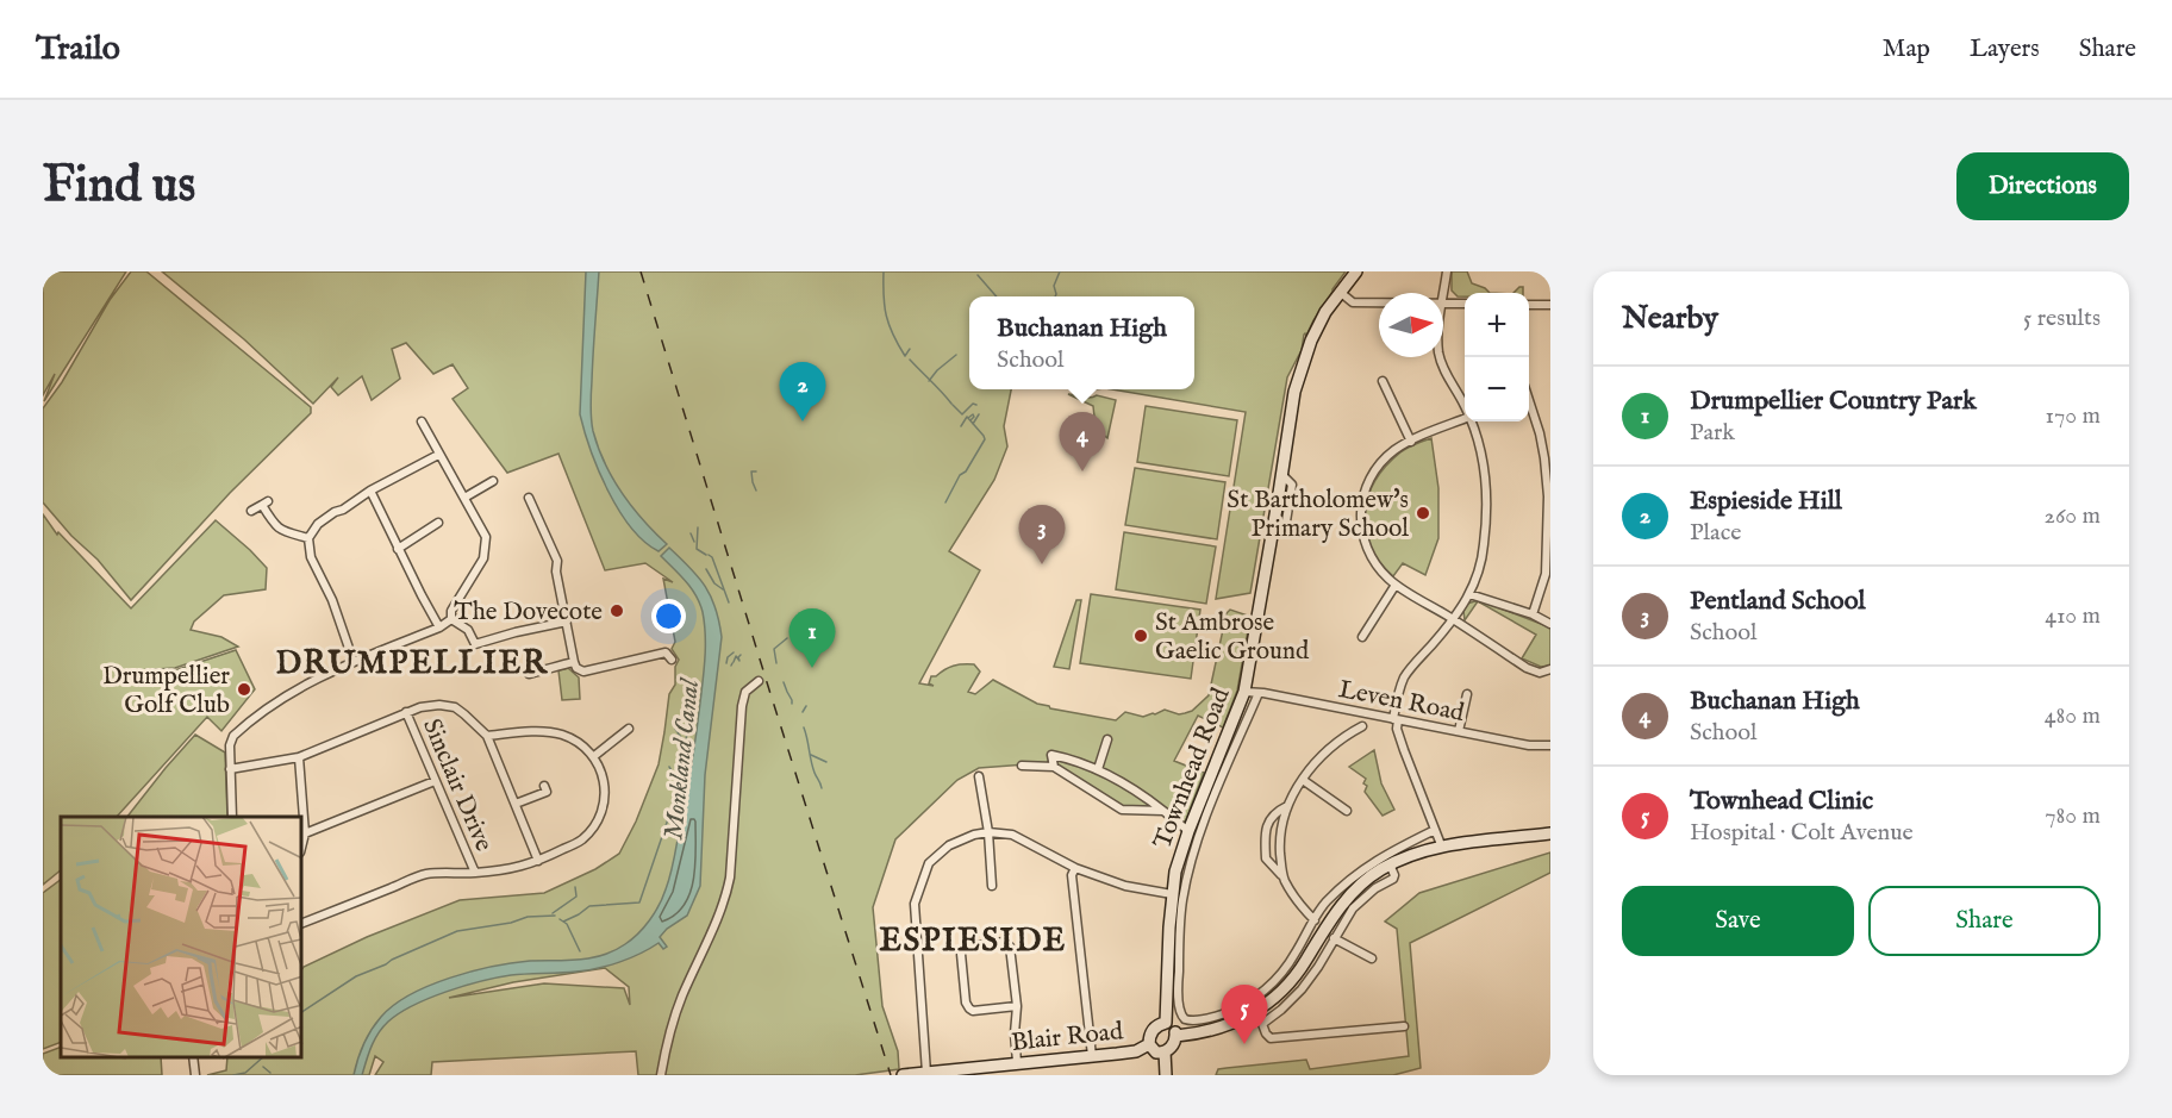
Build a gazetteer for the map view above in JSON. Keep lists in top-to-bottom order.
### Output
{
  "streets": {
    "street": [
      "Leven Road",
      "Townhead Road",
      "Sinclair Drive",
      "Blair Road"
    ]
  },
  "crossings": [
    ["Leven Road", "Townhead Road"],
    ["Townhead Road", "Blair Road"]
  ],
  "districts": ["DRUMPELLIER", "ESPIESIDE"],
  "water": ["Monkland Canal"],
  "places": [
    "St Bartholomew's Primary School",
    "The Dovecote",
    "St Ambrose Gaelic Ground",
    "Drumpellier Golf Club"
  ],
  "north": "right",
  "page": {
    "header": "Trailo",
    "nav": ["Map", "Layers", "Share"],
    "buttons": [
      "Directions",
      ["Save", "Share"]
    ],
    "title": "Find us",
    "heading": ["Nearby", "5 results"],
    "map_buttons": ["+", "−"],
    "popup": ["Buchanan High", "School"],
    "pins": [
      "2",
      "4",
      "3",
      "1",
      "5"
    ],
    "list": [
      {
        "mark": "1",
        "name": "Drumpellier Country Park",
        "note": "Park",
        "value": "170 m"
      },
      {
        "mark": "2",
        "name": "Espieside Hill",
        "note": "Place",
        "value": "260 m"
      },
      {
        "mark": "3",
        "name": "Pentland School",
        "note": "School",
        "value": "410 m"
      },
      {
        "mark": "4",
        "name": "Buchanan High",
        "note": "School",
        "value": "480 m"
      },
      {
        "mark": "5",
        "name": "Townhead Clinic",
        "note": "Hospital · Colt Avenue",
        "value": "780 m"
      }
    ]
  }
}
